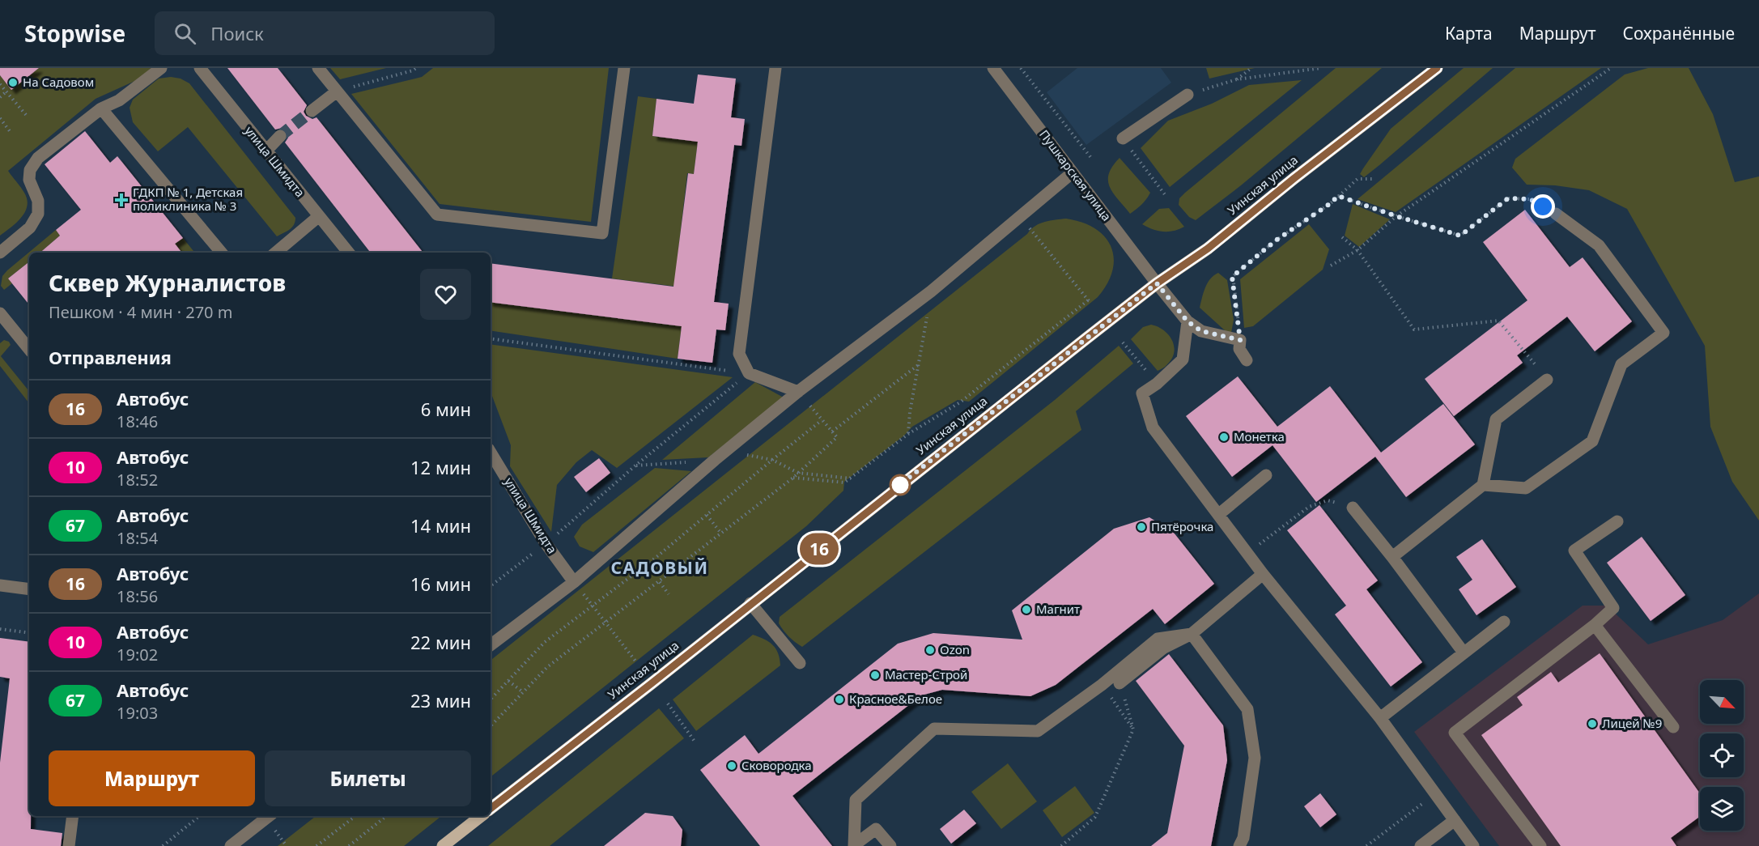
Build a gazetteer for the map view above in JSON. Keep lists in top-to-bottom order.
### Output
{
  "streets": {
    "main road": ["Уинская улица"],
    "street": ["улица Шмидта", "Пушкарская улица"]
  },
  "crossings": [
    ["Пушкарская улица", "Уинская улица"]
  ],
  "districts": ["САДОВЫЙ"],
  "places": {
    "other": [
      "На Садовом",
      "Монетка",
      "Пятёрочка",
      "Магнит",
      "Ozon",
      "Мастер-Строй",
      "Красное&Белое",
      "Лицей №9",
      "Сковородка"
    ],
    "health": ["ГДКП № 1, Детская поликлиника № 3"]
  },
  "lines": ["bus line 16"],
  "north": "bottom right",
  "page": {
    "header": "Stopwise",
    "search": "Поиск",
    "nav": ["Карта", "Маршрут", "Сохранённые"],
    "on_map": "16",
    "heading": [
      ["Сквер Журналистов", "Пешком · 4 мин · 270 m"],
      "Отправления"
    ],
    "list": [
      {
        "mark": "16",
        "name": "Автобус",
        "note": "18:46",
        "value": "6 мин"
      },
      {
        "mark": "10",
        "name": "Автобус",
        "note": "18:52",
        "value": "12 мин"
      },
      {
        "mark": "67",
        "name": "Автобус",
        "note": "18:54",
        "value": "14 мин"
      },
      {
        "mark": "16",
        "name": "Автобус",
        "note": "18:56",
        "value": "16 мин"
      },
      {
        "mark": "10",
        "name": "Автобус",
        "note": "19:02",
        "value": "22 мин"
      },
      {
        "mark": "67",
        "name": "Автобус",
        "note": "19:03",
        "value": "23 мин"
      }
    ],
    "buttons": ["Маршрут", "Билеты"]
  }
}
